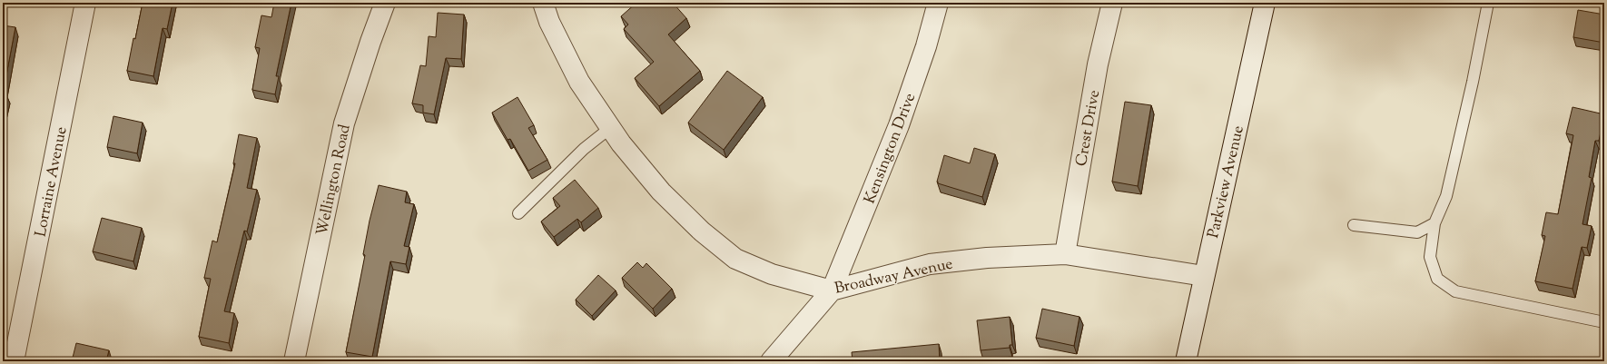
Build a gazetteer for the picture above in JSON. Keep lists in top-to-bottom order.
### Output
{
  "streets": {
    "street": [
      "Crest Drive",
      "Kensington Drive",
      "Wellington Road",
      "Lorraine Avenue",
      "Parkview Avenue",
      "Broadway Avenue"
    ]
  },
  "crossings": [
    ["Crest Drive", "Broadway Avenue"],
    ["Kensington Drive", "Broadway Avenue"],
    ["Parkview Avenue", "Broadway Avenue"]
  ]
}
